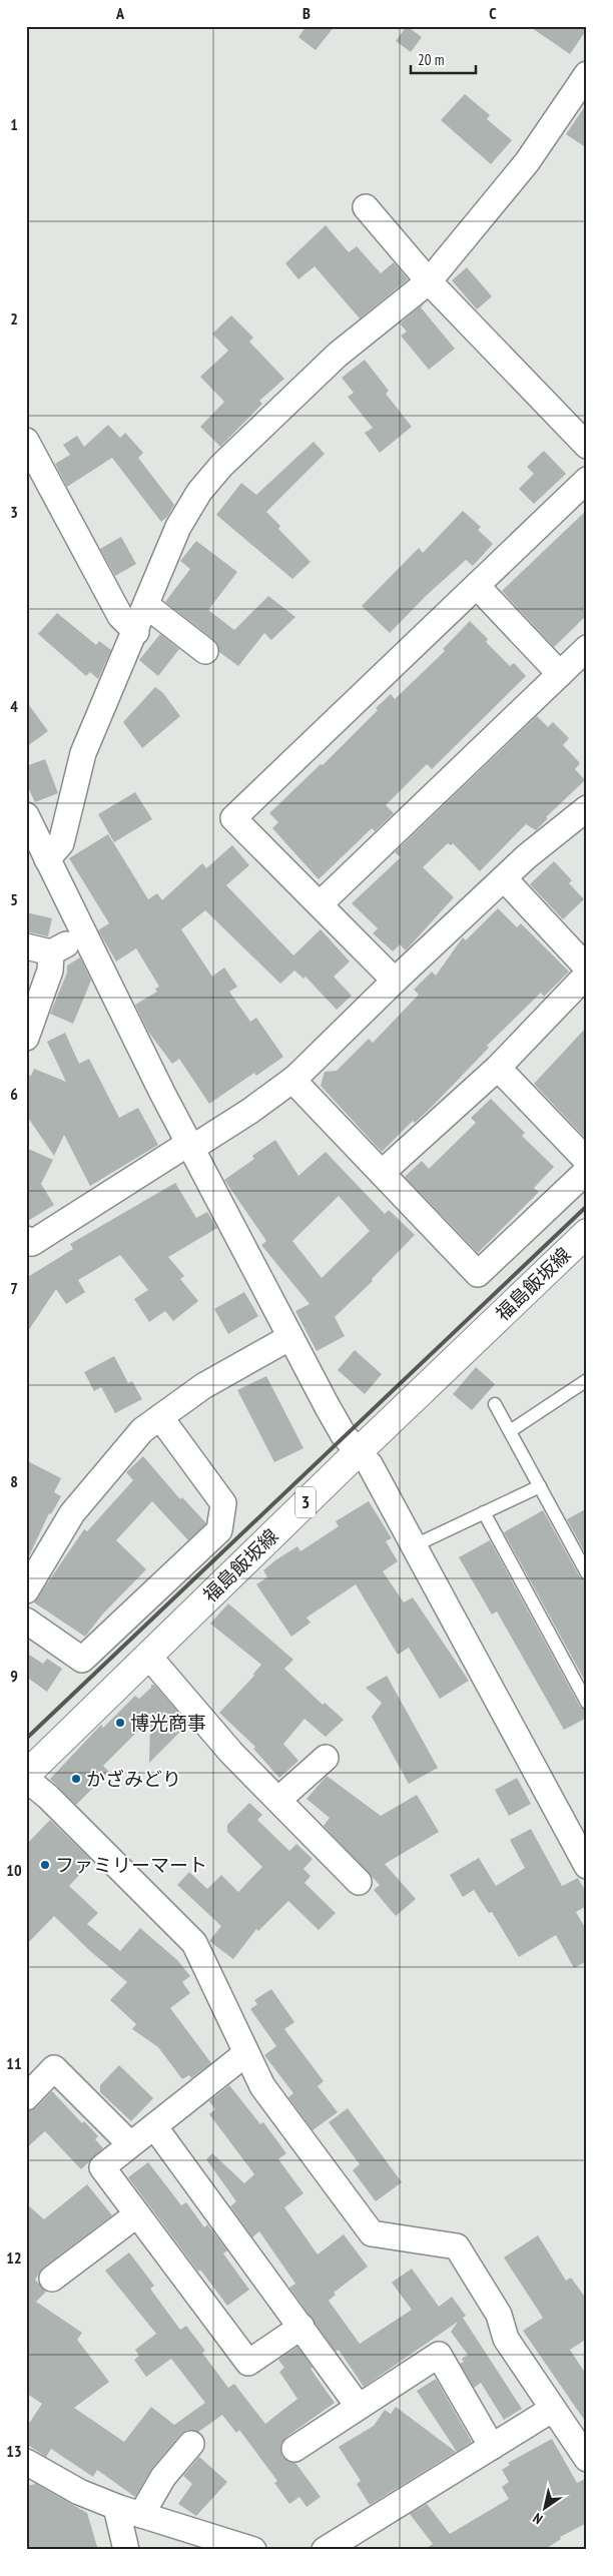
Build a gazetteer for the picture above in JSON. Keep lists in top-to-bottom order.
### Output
{
  "streets": {
    "main road": ["福島飯坂線", "3"]
  },
  "places": ["博光商事", "かざみどり", "ファミリーマート"],
  "scale_bar": "20 m",
  "north": "bottom left",
  "grid": {
    "columns": ["A", "B", "C"],
    "rows": [
      "1",
      "2",
      "3",
      "4",
      "5",
      "6",
      "7",
      "8",
      "9",
      "10",
      "11",
      "12",
      "13"
    ]
  }
}
